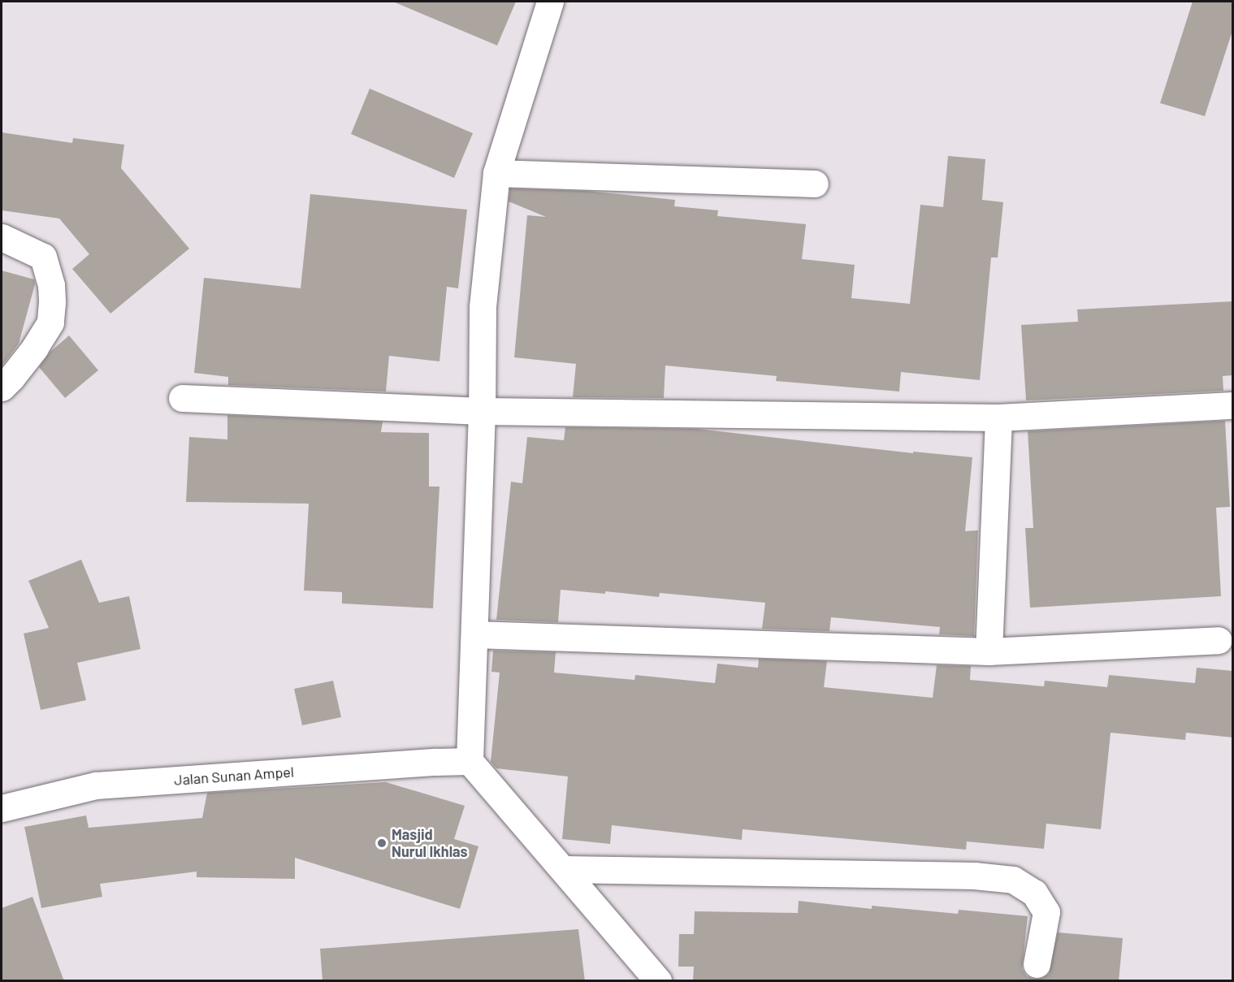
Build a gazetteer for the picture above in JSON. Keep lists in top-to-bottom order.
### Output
{
  "streets": {
    "street": ["Jalan Sunan Ampel"]
  },
  "places": ["Masjid Nurul Ikhlas"]
}
